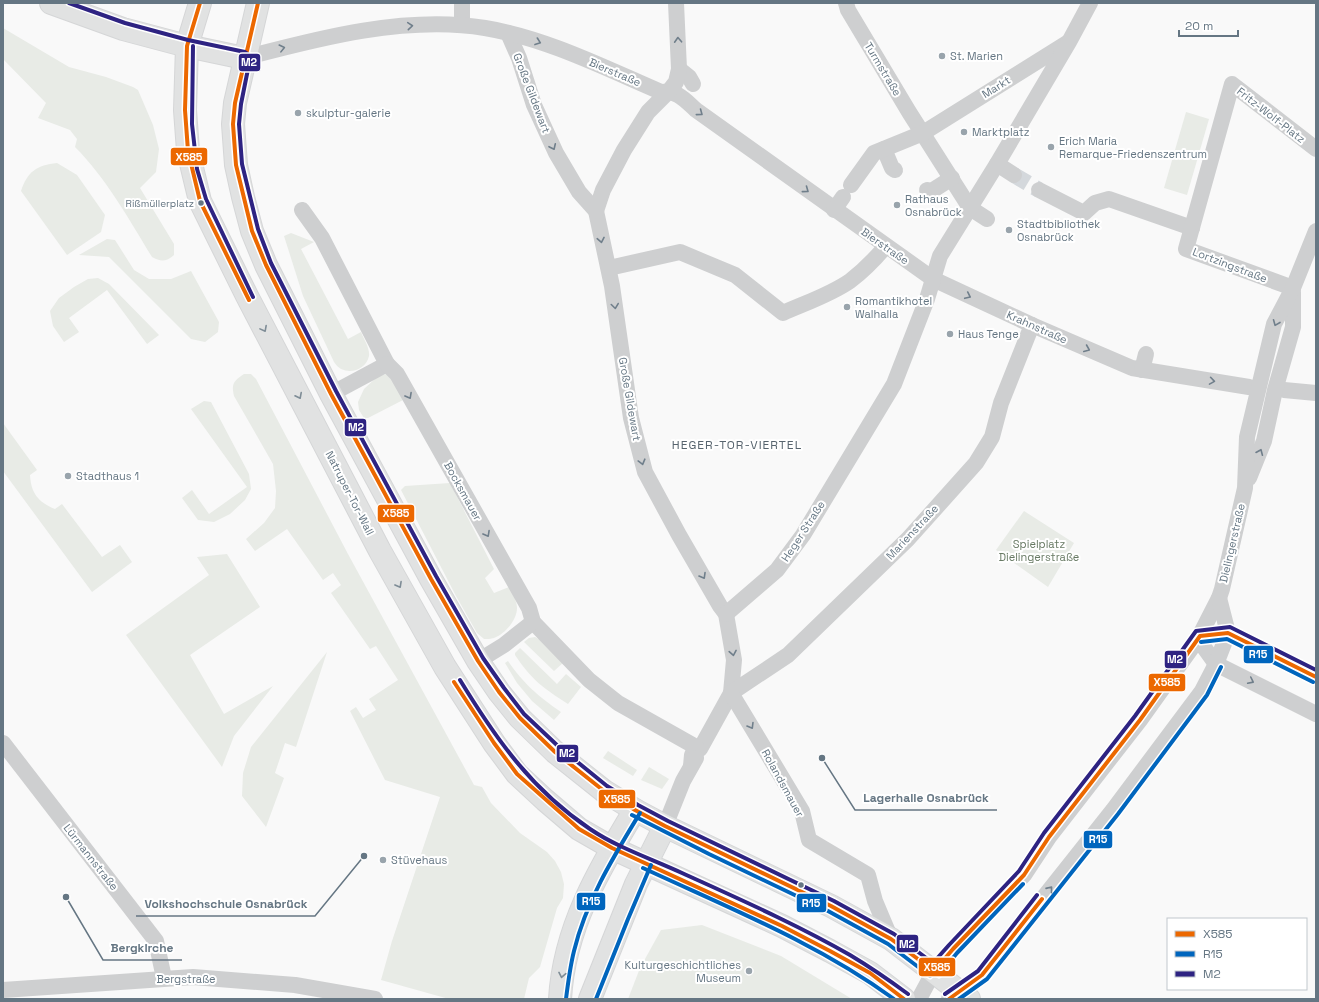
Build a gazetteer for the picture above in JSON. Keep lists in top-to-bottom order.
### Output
{
  "streets": {
    "main road": ["Natruper-Tor-Wall"],
    "street": [
      "Turmstraße",
      "Bierstraße",
      "Markt",
      "Große Gildewart",
      "Fritz-Wolf-Platz",
      "Lortzingstraße",
      "Krahnstraße",
      "Bocksmauer",
      "Heger Straße",
      "Marienstraße",
      "Dielingerstraße",
      "Rolandsmauer",
      "Lürmannstraße",
      "Bergstraße"
    ]
  },
  "crossings": [
    ["Turmstraße", "Markt"],
    ["Bierstraße", "Markt"],
    ["Bierstraße", "Große Gildewart"],
    ["Bierstraße", "Krahnstraße"],
    ["Bierstraße", "Heger Straße"],
    ["Markt", "Krahnstraße"],
    ["Markt", "Heger Straße"],
    ["Große Gildewart", "Heger Straße"],
    ["Fritz-Wolf-Platz", "Lortzingstraße"],
    ["Krahnstraße", "Heger Straße"],
    ["Krahnstraße", "Marienstraße"],
    ["Krahnstraße", "Dielingerstraße"],
    ["Marienstraße", "Rolandsmauer"],
    ["Lürmannstraße", "Bergstraße"]
  ],
  "one_way": [
    "Bierstraße",
    "Große Gildewart",
    "Bocksmauer",
    "Rolandsmauer"
  ],
  "districts": ["HEGER-TOR-VIERTEL"],
  "parks": ["Spielplatz Dielingerstraße"],
  "places": [
    "St. Marien",
    "skulptur-galerie",
    "Marktplatz",
    "Erich Maria Remarque-Friedenszentrum",
    "Rißmüllerplatz",
    "Rathaus Osnabrück",
    "Stadtbibliothek Osnabrück",
    "Romantikhotel Walhalla",
    "Haus Tenge",
    "Stadthaus 1",
    "Lagerhalle Osnabrück",
    "Volkshochschule Osnabrück",
    "Stüvehaus",
    "Bergkirche",
    "Kulturgeschichtliches Museum"
  ],
  "lines": ["transit line X585", "transit line M2", "transit line R15"],
  "legend": ["X585", "R15", "M2"],
  "scale_bar": "20 m"
}
